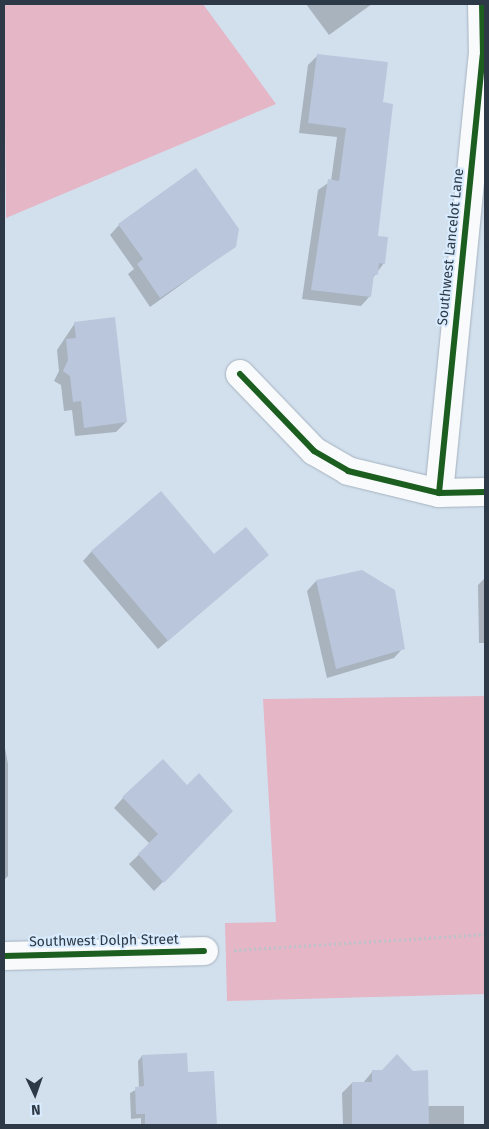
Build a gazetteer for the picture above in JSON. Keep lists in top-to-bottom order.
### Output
{
  "streets": {
    "street": ["Southwest Lancelot Lane", "Southwest Dolph Street"]
  },
  "north": "bottom"
}
